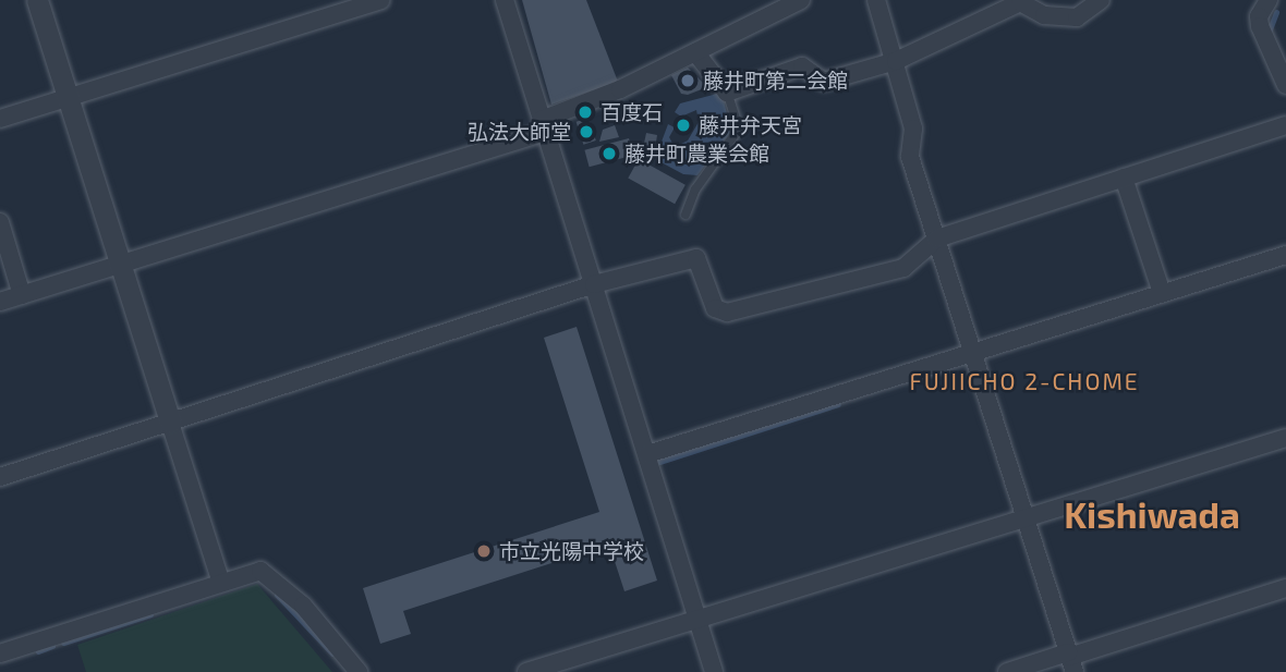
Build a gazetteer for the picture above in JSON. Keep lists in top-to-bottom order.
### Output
{
  "districts": ["FUJIICHO 2-CHOME", "Kishiwada"],
  "places": [
    "藤井町第二会館",
    "百度石",
    "藤井弁天宮",
    "弘法大師堂",
    "藤井町農業会館",
    "市立光陽中学校"
  ]
}
